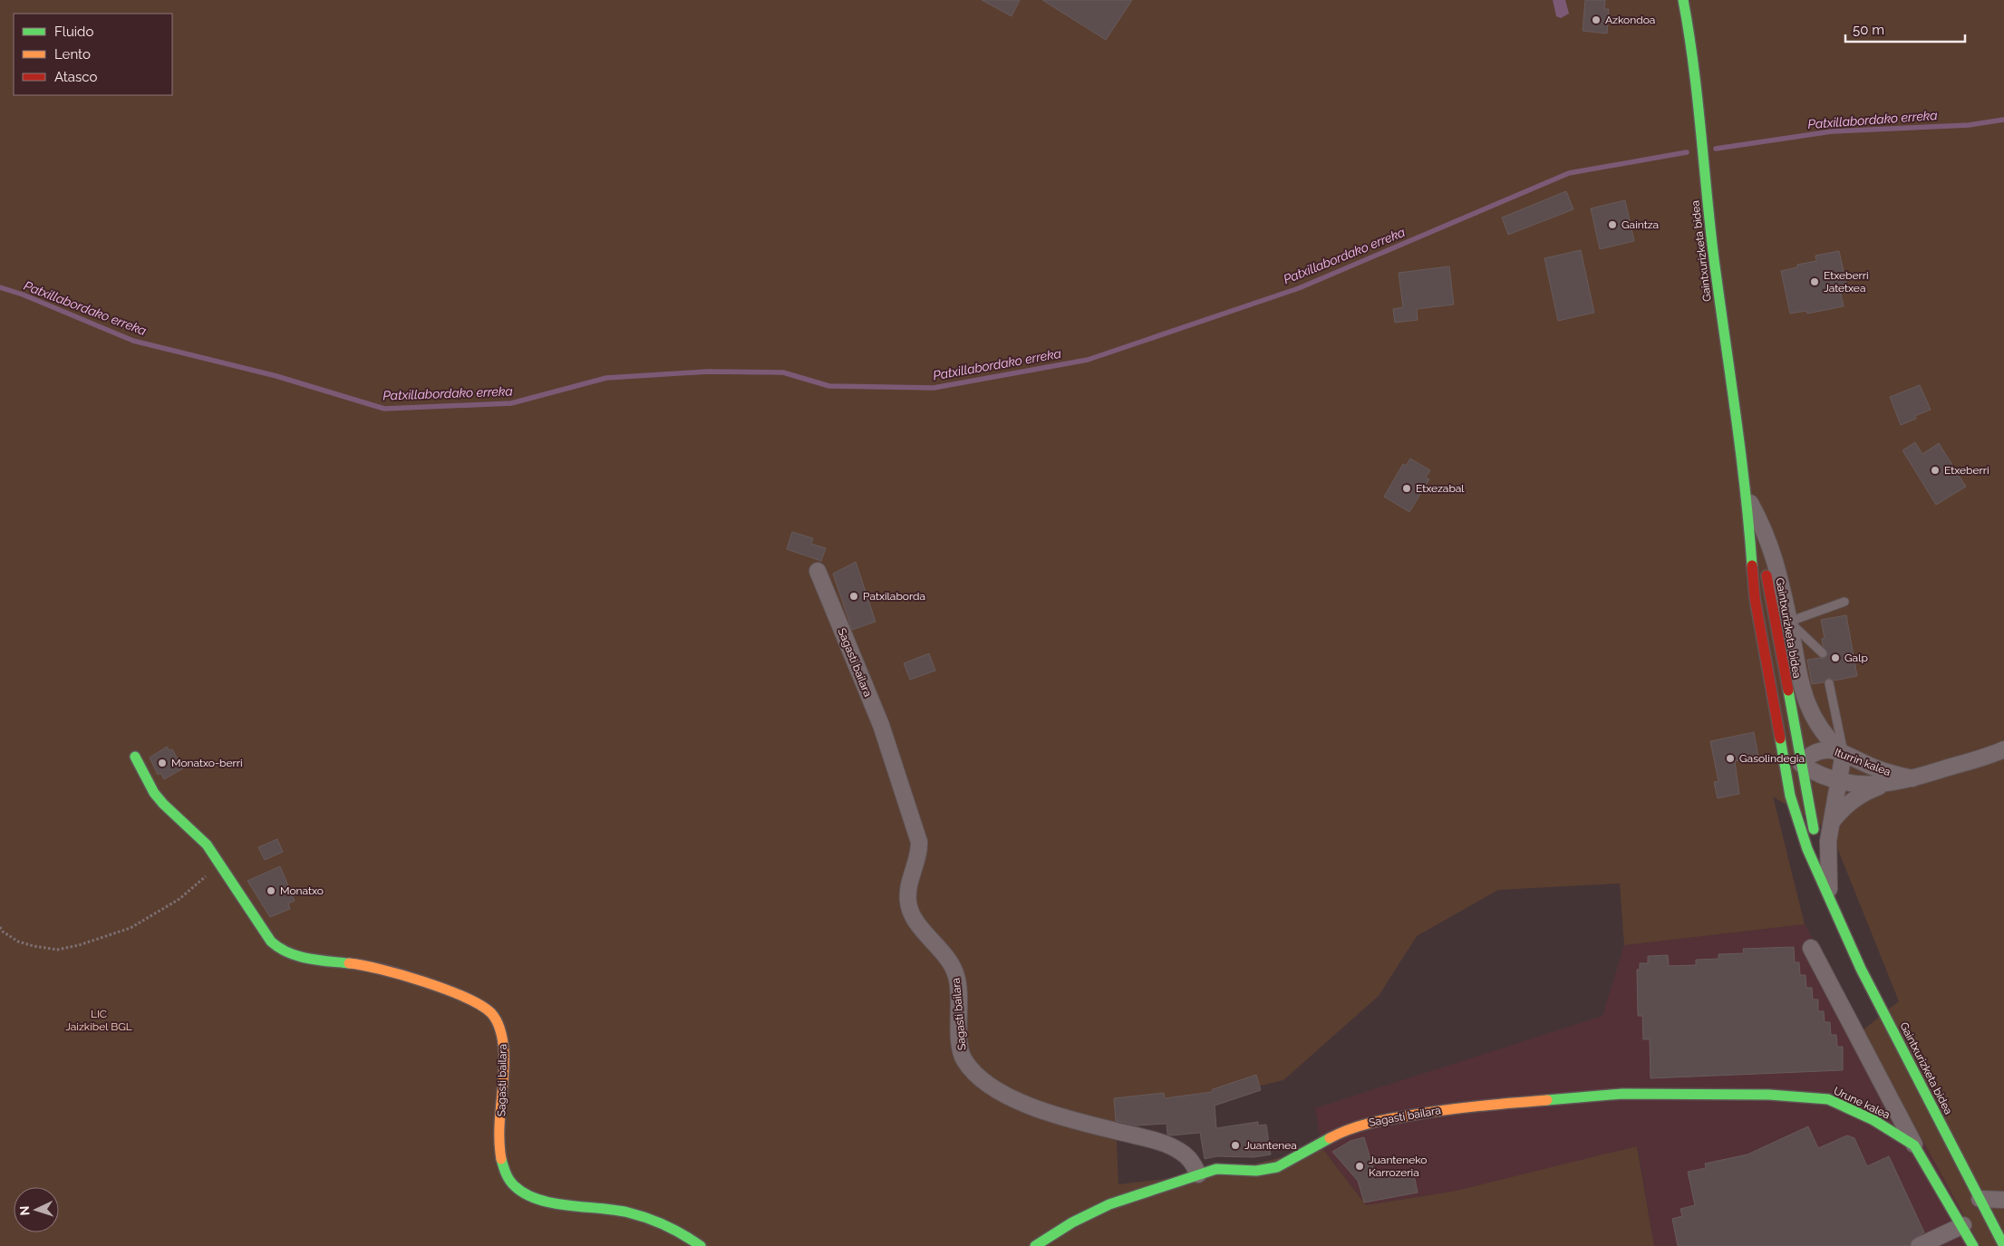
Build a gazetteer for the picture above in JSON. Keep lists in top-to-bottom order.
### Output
{
  "streets": {
    "street": [
      "Gaintxurizketa bidea",
      "Sagasti bailara",
      "Iturrin kalea",
      "Urune kalea"
    ]
  },
  "crossings": [
    ["Gaintxurizketa bidea", "Iturrin kalea"],
    ["Sagasti bailara", "Urune kalea"]
  ],
  "water": ["Patxillabordako erreka"],
  "parks": ["LIC Jaizkibel BGL"],
  "places": [
    "Azkondoa",
    "Gaintza",
    "Etxeberri Jatetxea",
    "Etxeberri",
    "Etxezabal",
    "Patxilaborda",
    "Galp",
    "Gasolindegia",
    "Monatxo-berri",
    "Monatxo",
    "Juantenea",
    "Juanteneko Karrozeria"
  ],
  "legend": ["Fluido", "Lento", "Atasco"],
  "scale_bar": "50 m",
  "north": "left"
}
